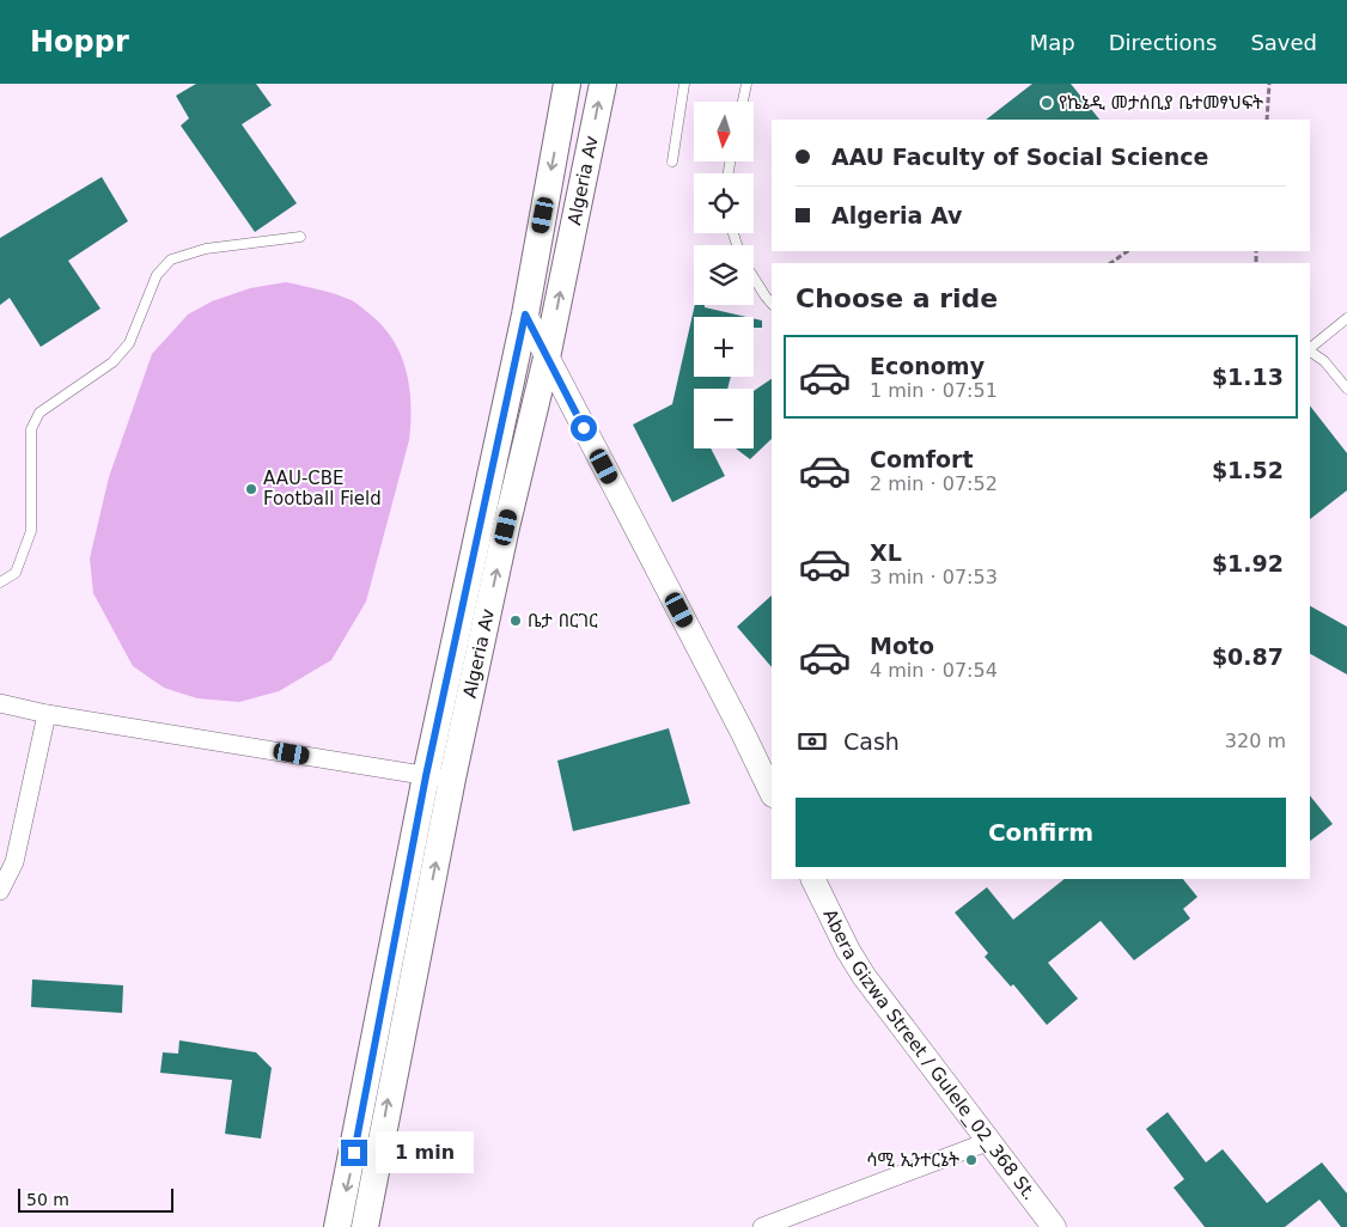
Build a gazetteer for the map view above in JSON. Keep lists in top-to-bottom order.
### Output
{
  "streets": {
    "main road": ["Algeria Av", "Abera Gizwa Street / Gulele_02_368 St."]
  },
  "places": [
    "የኬኔዲ መታሰቢያ ቤተመፃህፍት",
    "AAU-CBE Football Field",
    "ቤታ በርገር",
    "ሳሚ ኢንተርኔት"
  ],
  "scale_bar": "50 m",
  "north": "bottom",
  "page": {
    "header": "Hoppr",
    "nav": ["Map", "Directions", "Saved"],
    "map_buttons": ["+", "−"],
    "banner": ["AAU Faculty of Social Science", "Algeria Av"],
    "heading": "Choose a ride",
    "list": [
      {
        "name": "Economy",
        "note": "1 min · 07:51",
        "value": "$1.13"
      },
      {
        "name": "Comfort",
        "note": "2 min · 07:52",
        "value": "$1.52"
      },
      {
        "name": "XL",
        "note": "3 min · 07:53",
        "value": "$1.92"
      },
      {
        "name": "Moto",
        "note": "4 min · 07:54",
        "value": "$0.87"
      }
    ],
    "pay": ["Cash", "320 m"],
    "buttons": "Confirm",
    "bubble": "1 min",
    "scale": "50 m"
  }
}
